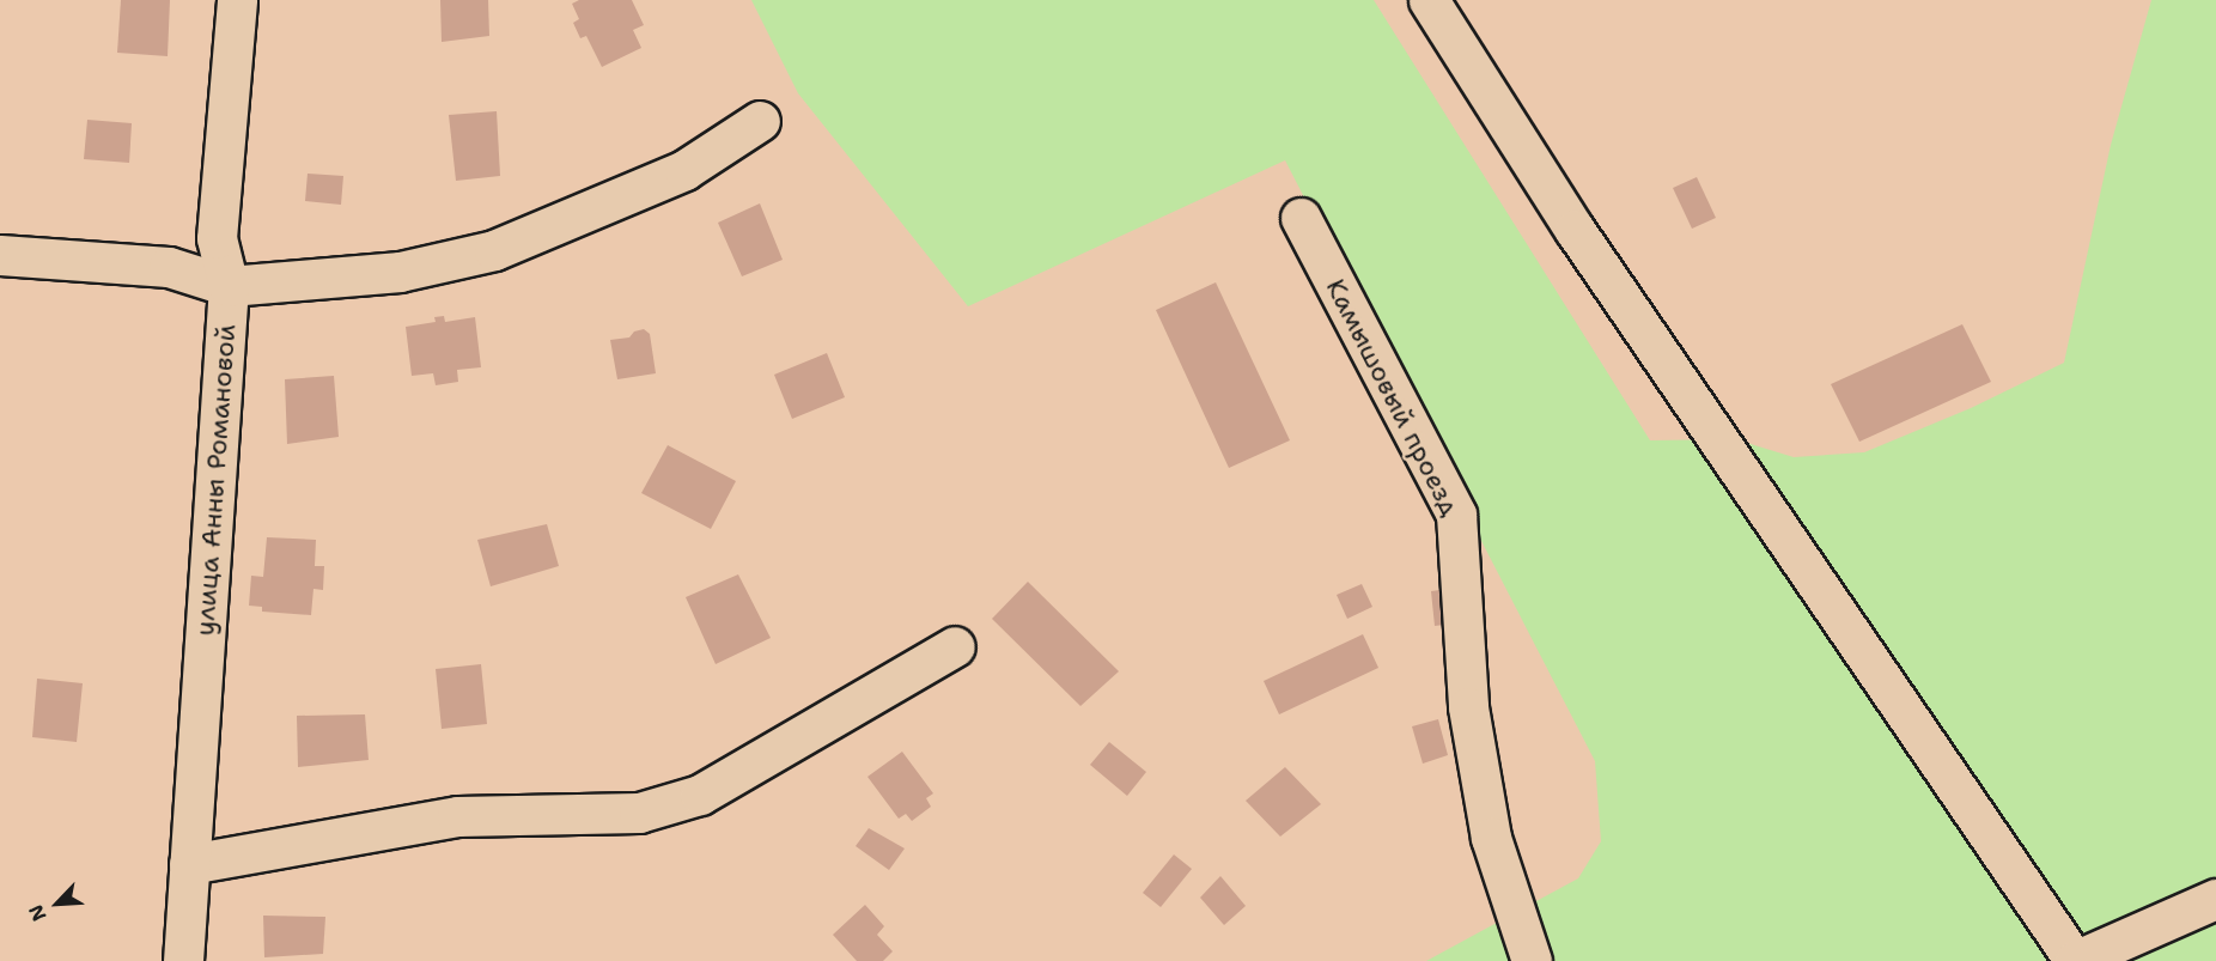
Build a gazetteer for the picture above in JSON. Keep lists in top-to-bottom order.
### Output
{
  "streets": {
    "street": ["Камышовый проезд", "улица Анны Романовой"]
  },
  "north": "bottom left"
}
